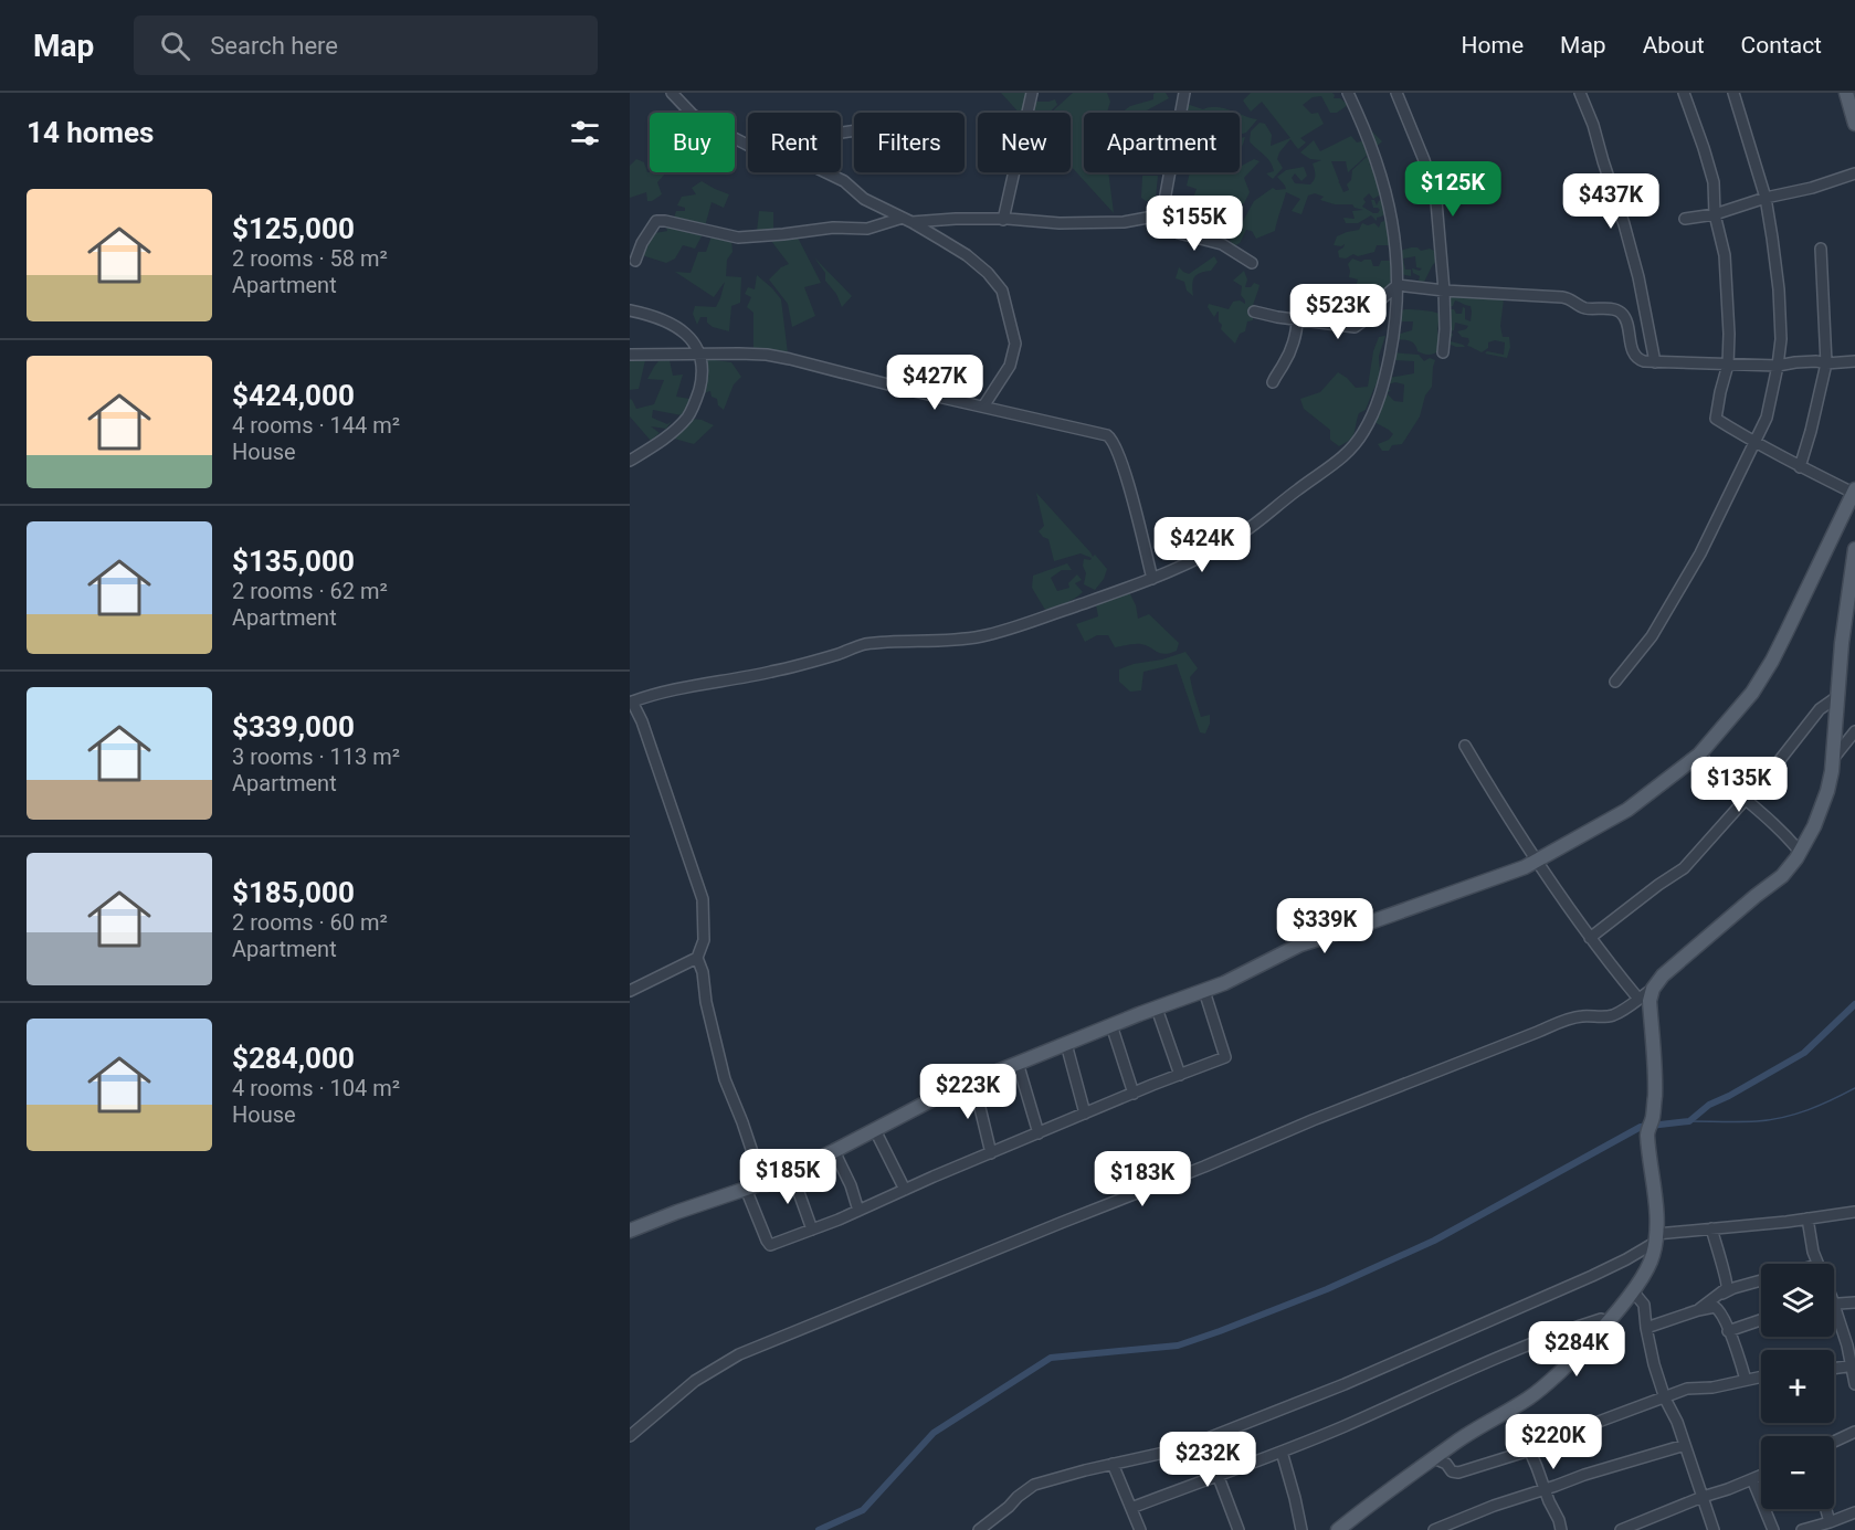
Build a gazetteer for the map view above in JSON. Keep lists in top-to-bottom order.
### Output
{
  "page": {
    "header": "Map",
    "search": "Search here",
    "nav": [
      "Home",
      "Map",
      "About",
      "Contact"
    ],
    "heading": "14 homes",
    "chip": [
      "Buy",
      "Rent",
      "Filters",
      "New",
      "Apartment"
    ],
    "price": [
      "$125K",
      "$437K",
      "$155K",
      "$523K",
      "$427K",
      "$424K",
      "$135K",
      "$339K",
      "$223K",
      "$185K",
      "$183K",
      "$284K",
      "$220K",
      "$232K"
    ],
    "list": [
      {
        "name": "$125,000",
        "note": "2 rooms · 58 m² · Apartment"
      },
      {
        "name": "$424,000",
        "note": "4 rooms · 144 m² · House"
      },
      {
        "name": "$135,000",
        "note": "2 rooms · 62 m² · Apartment"
      },
      {
        "name": "$339,000",
        "note": "3 rooms · 113 m² · Apartment"
      },
      {
        "name": "$185,000",
        "note": "2 rooms · 60 m² · Apartment"
      },
      {
        "name": "$284,000",
        "note": "4 rooms · 104 m² · House"
      }
    ],
    "map_buttons": ["+", "−"]
  }
}
